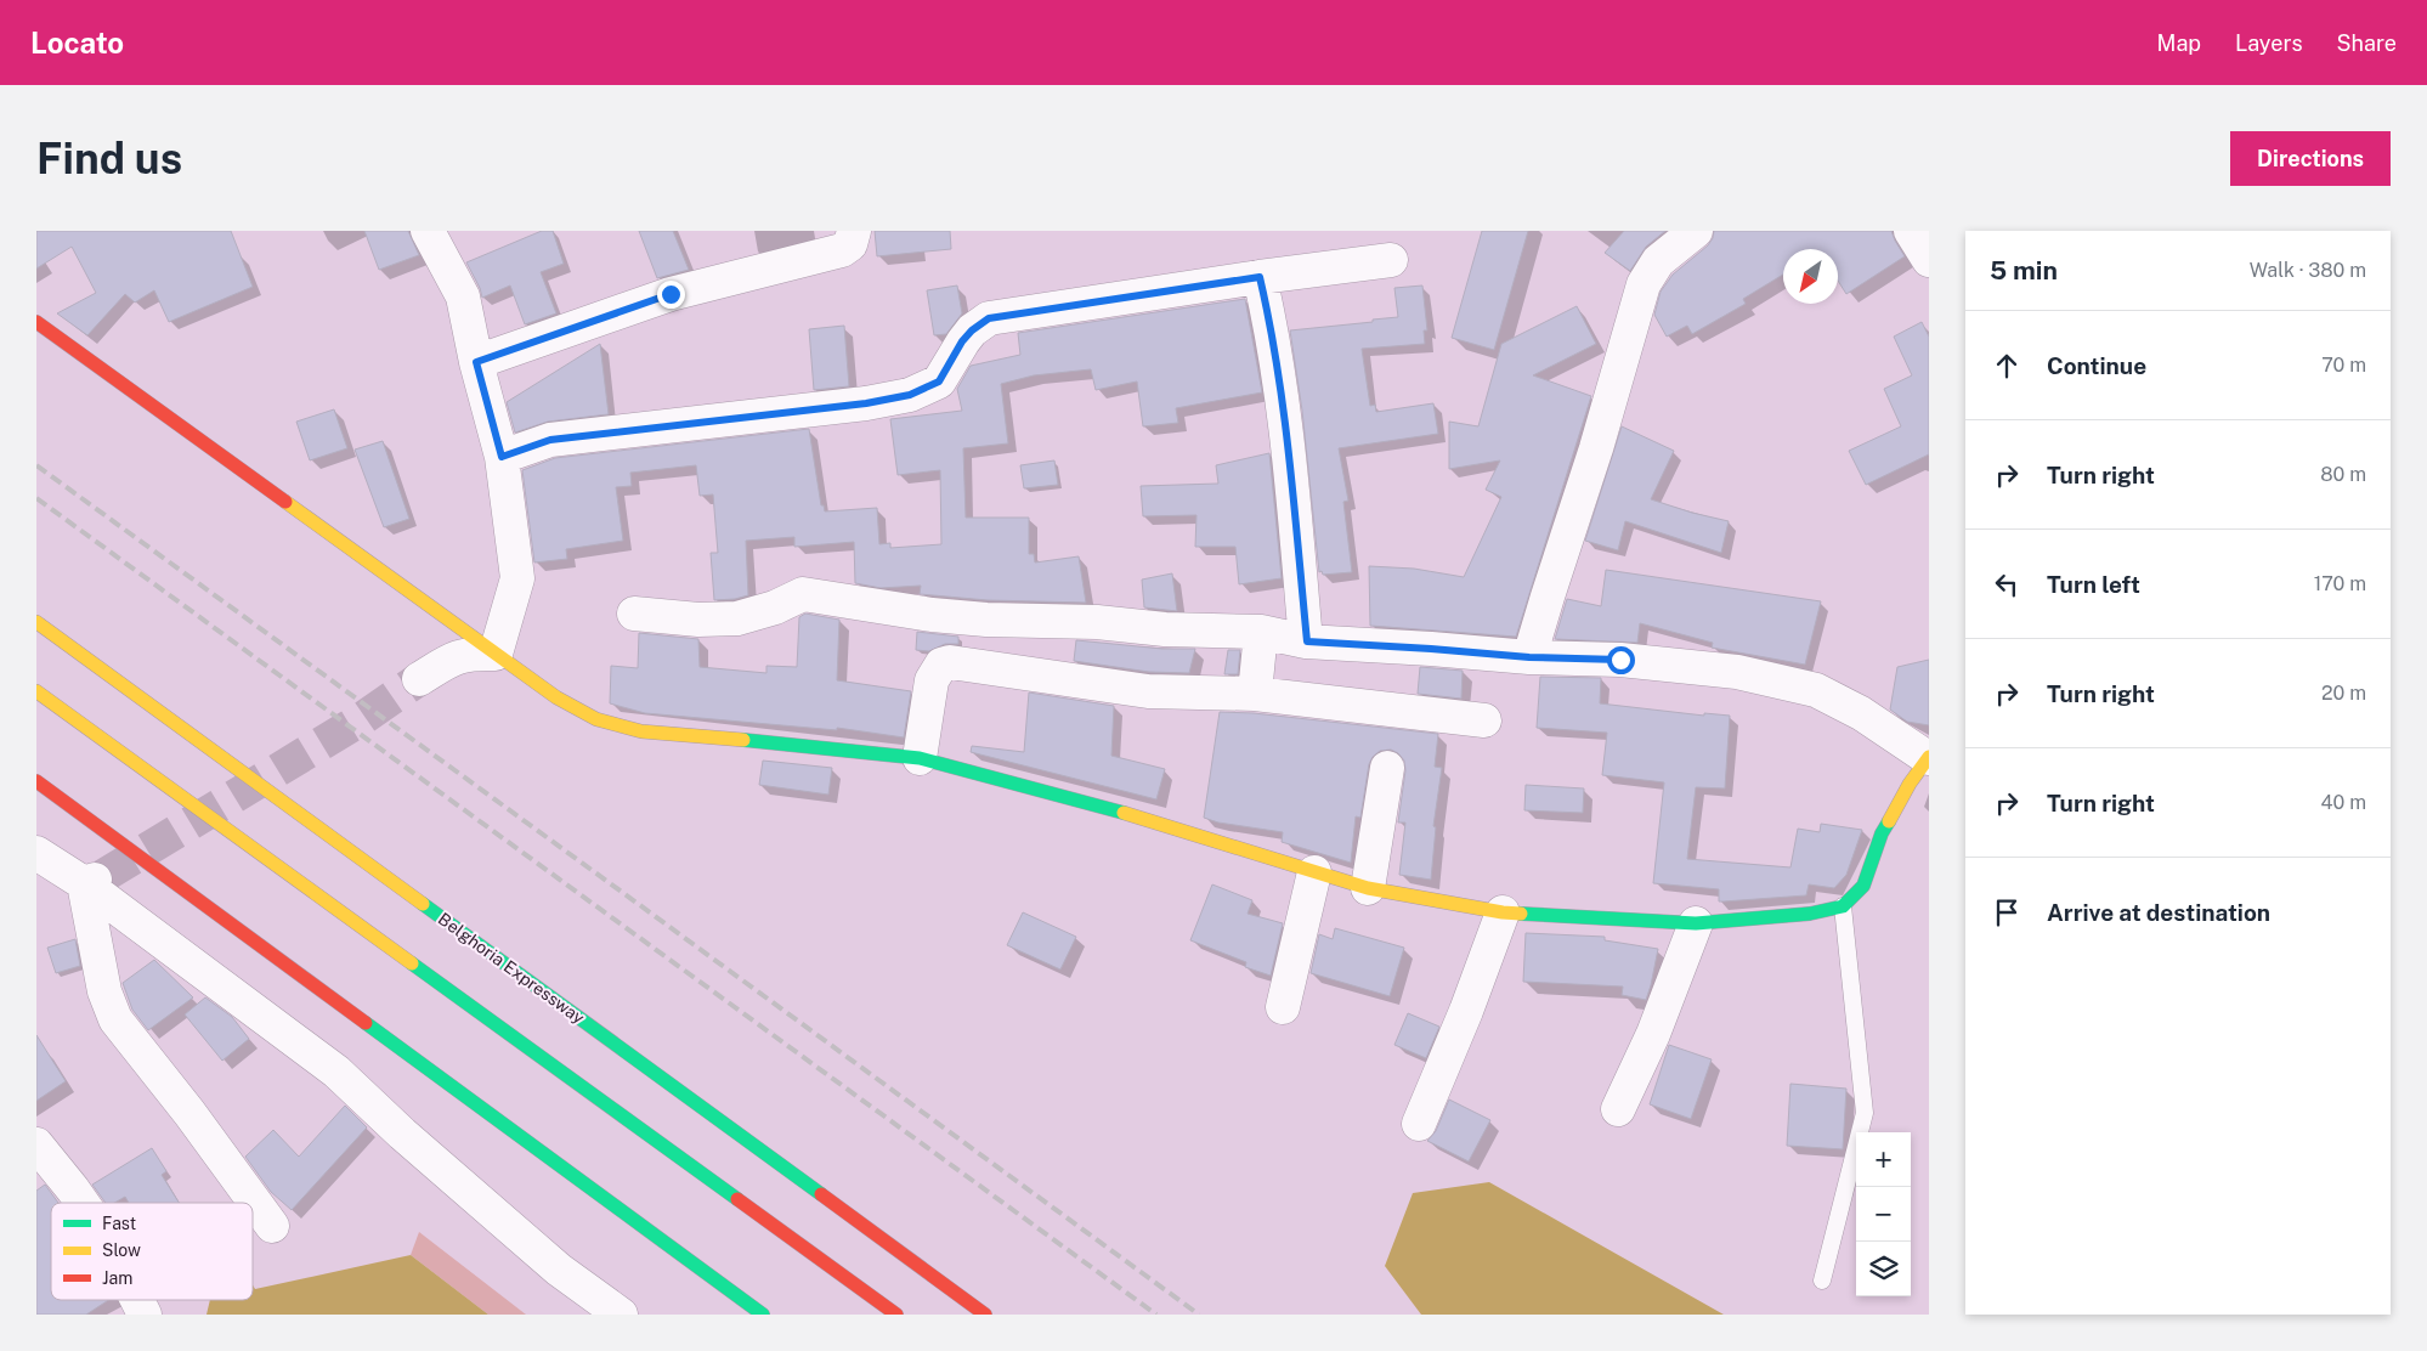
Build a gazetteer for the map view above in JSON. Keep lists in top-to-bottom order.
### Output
{
  "streets": {
    "main road": ["Belghoria Expressway"]
  },
  "legend": ["Fast", "Slow", "Jam"],
  "north": "bottom left",
  "page": {
    "header": "Locato",
    "nav": ["Map", "Layers", "Share"],
    "buttons": "Directions",
    "title": "Find us",
    "heading": ["5 min", "Walk · 380 m"],
    "list": [
      ["Continue", "70 m"],
      ["Turn right", "80 m"],
      ["Turn left", "170 m"],
      ["Turn right", "20 m"],
      ["Turn right", "40 m"],
      "Arrive at destination"
    ],
    "map_buttons": ["+", "−"]
  }
}
